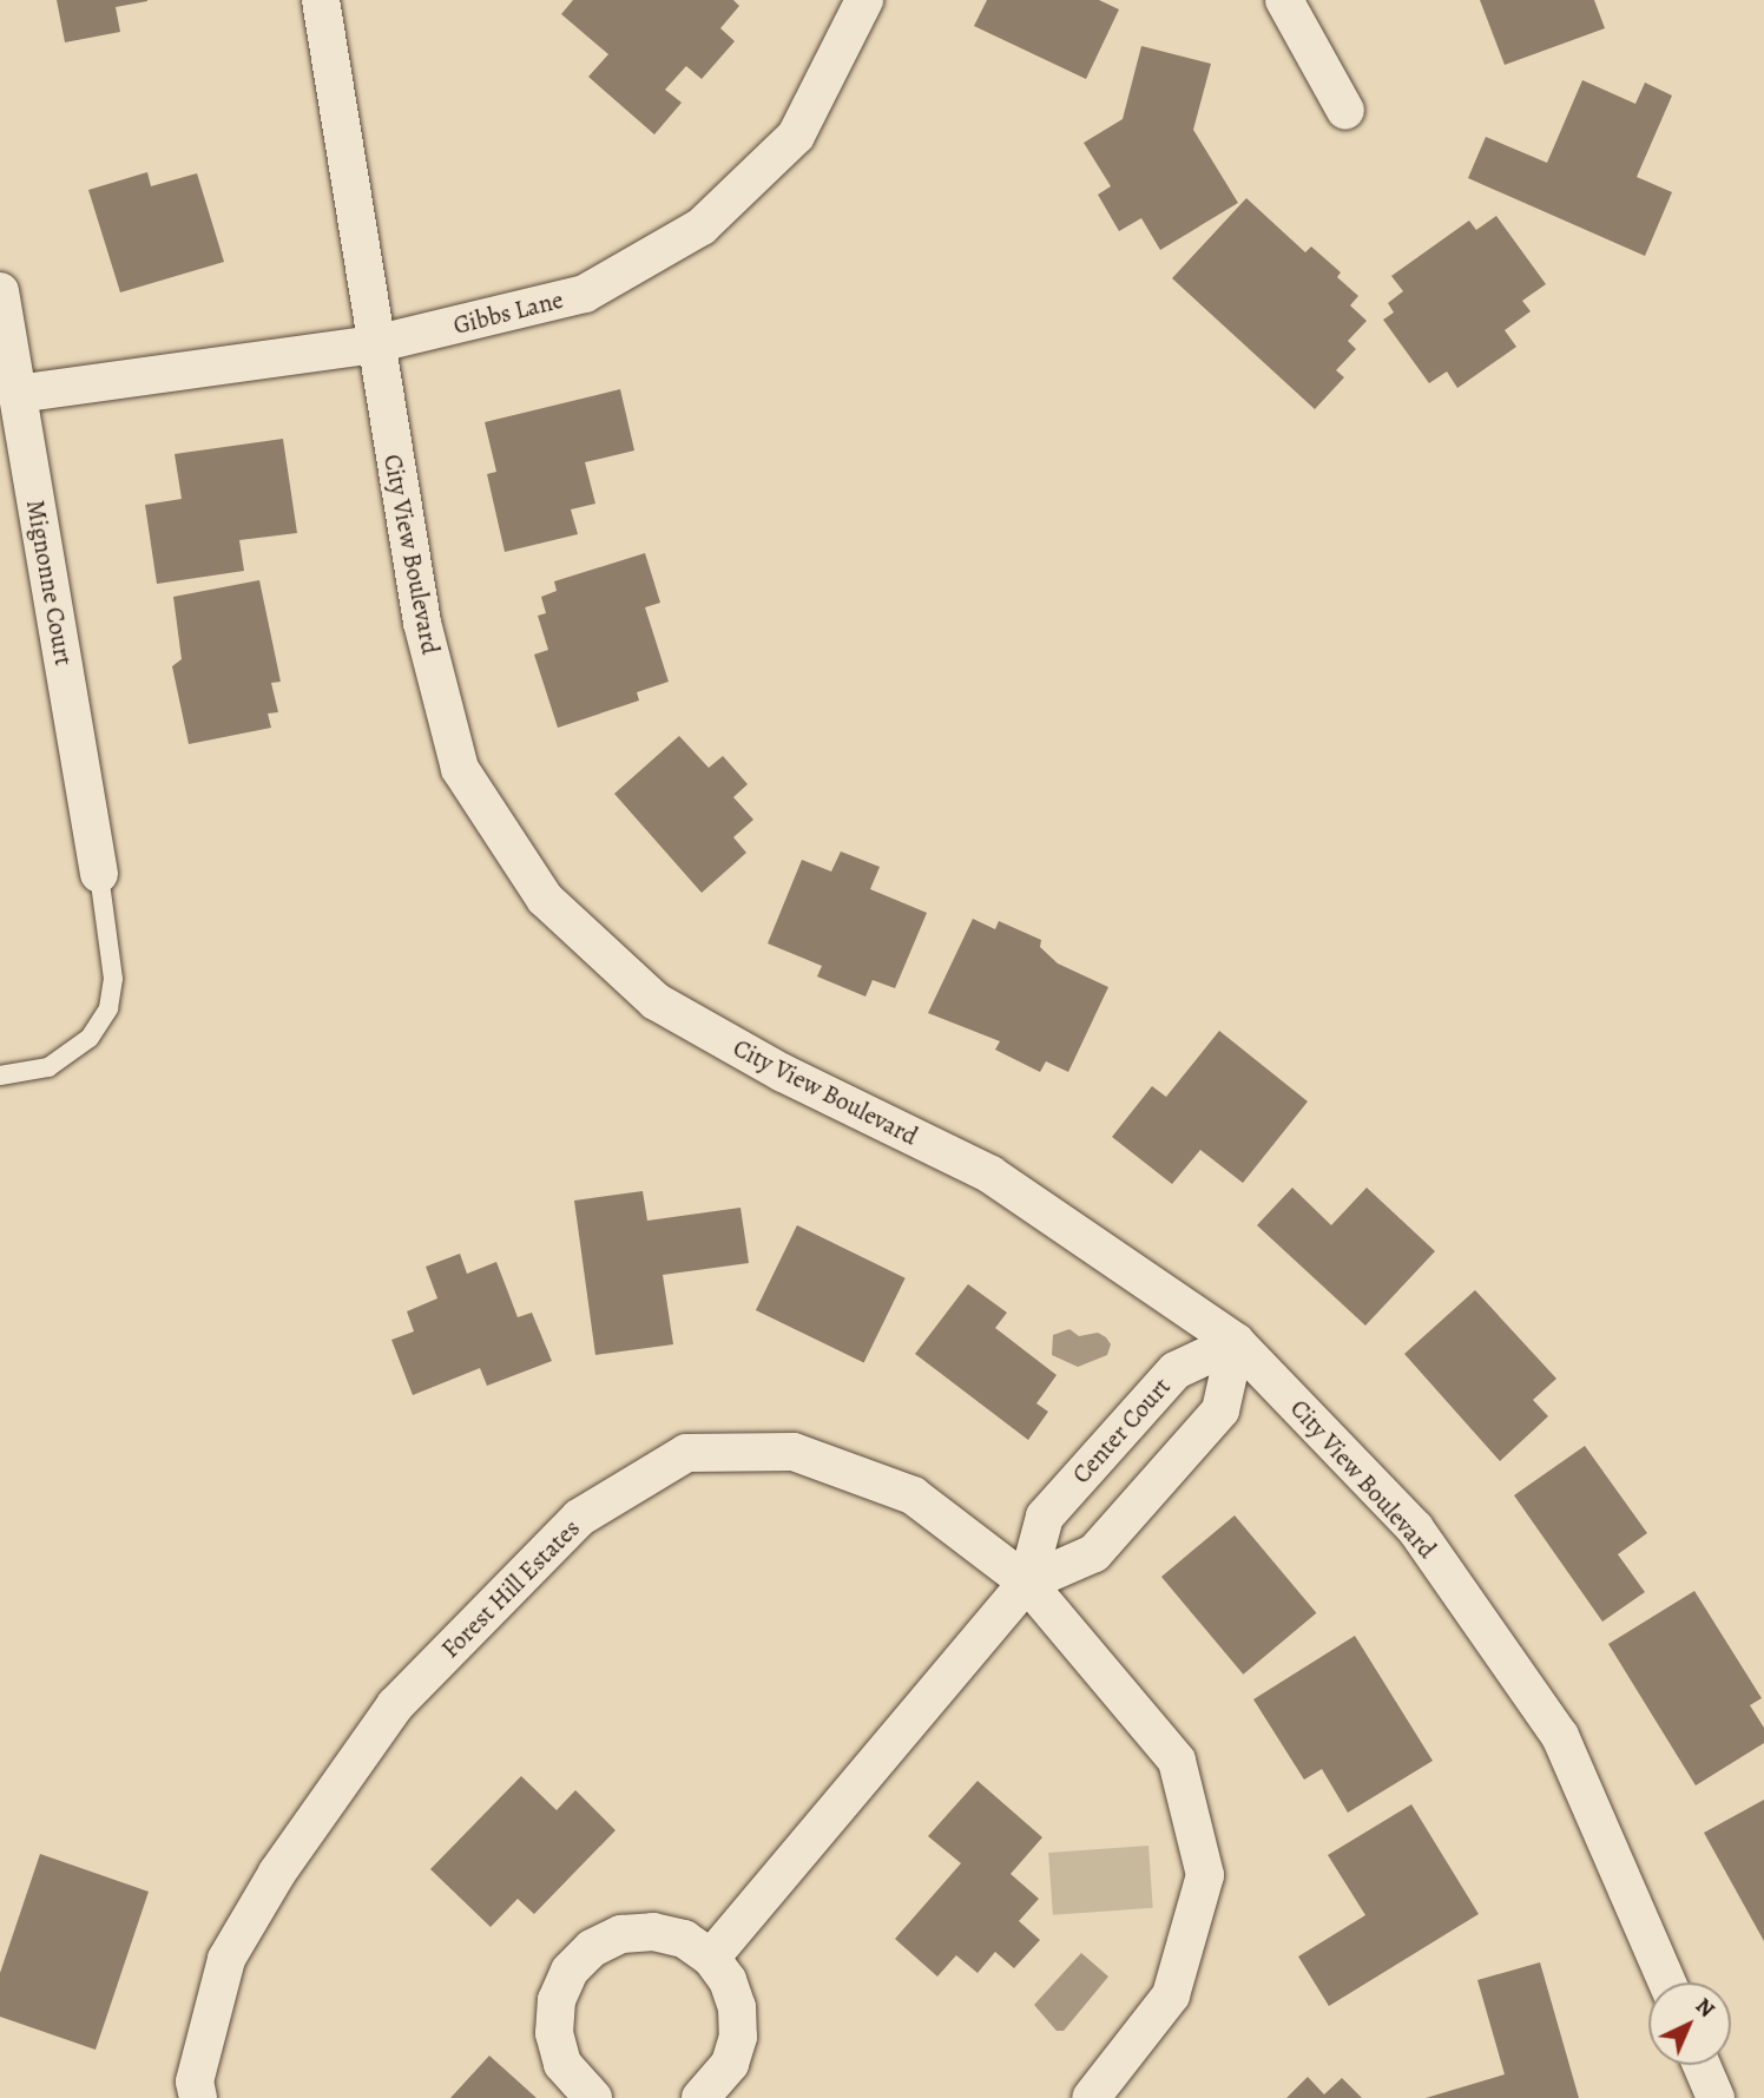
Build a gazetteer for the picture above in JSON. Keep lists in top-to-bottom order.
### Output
{
  "streets": {
    "street": [
      "Gibbs Lane",
      "City View Boulevard",
      "Mignonne Court",
      "Center Court",
      "Forest Hill Estates"
    ]
  },
  "crossings": [
    ["Gibbs Lane", "City View Boulevard"],
    ["Gibbs Lane", "Mignonne Court"],
    ["City View Boulevard", "Center Court"],
    ["Center Court", "Forest Hill Estates"]
  ],
  "north": "top right"
}
